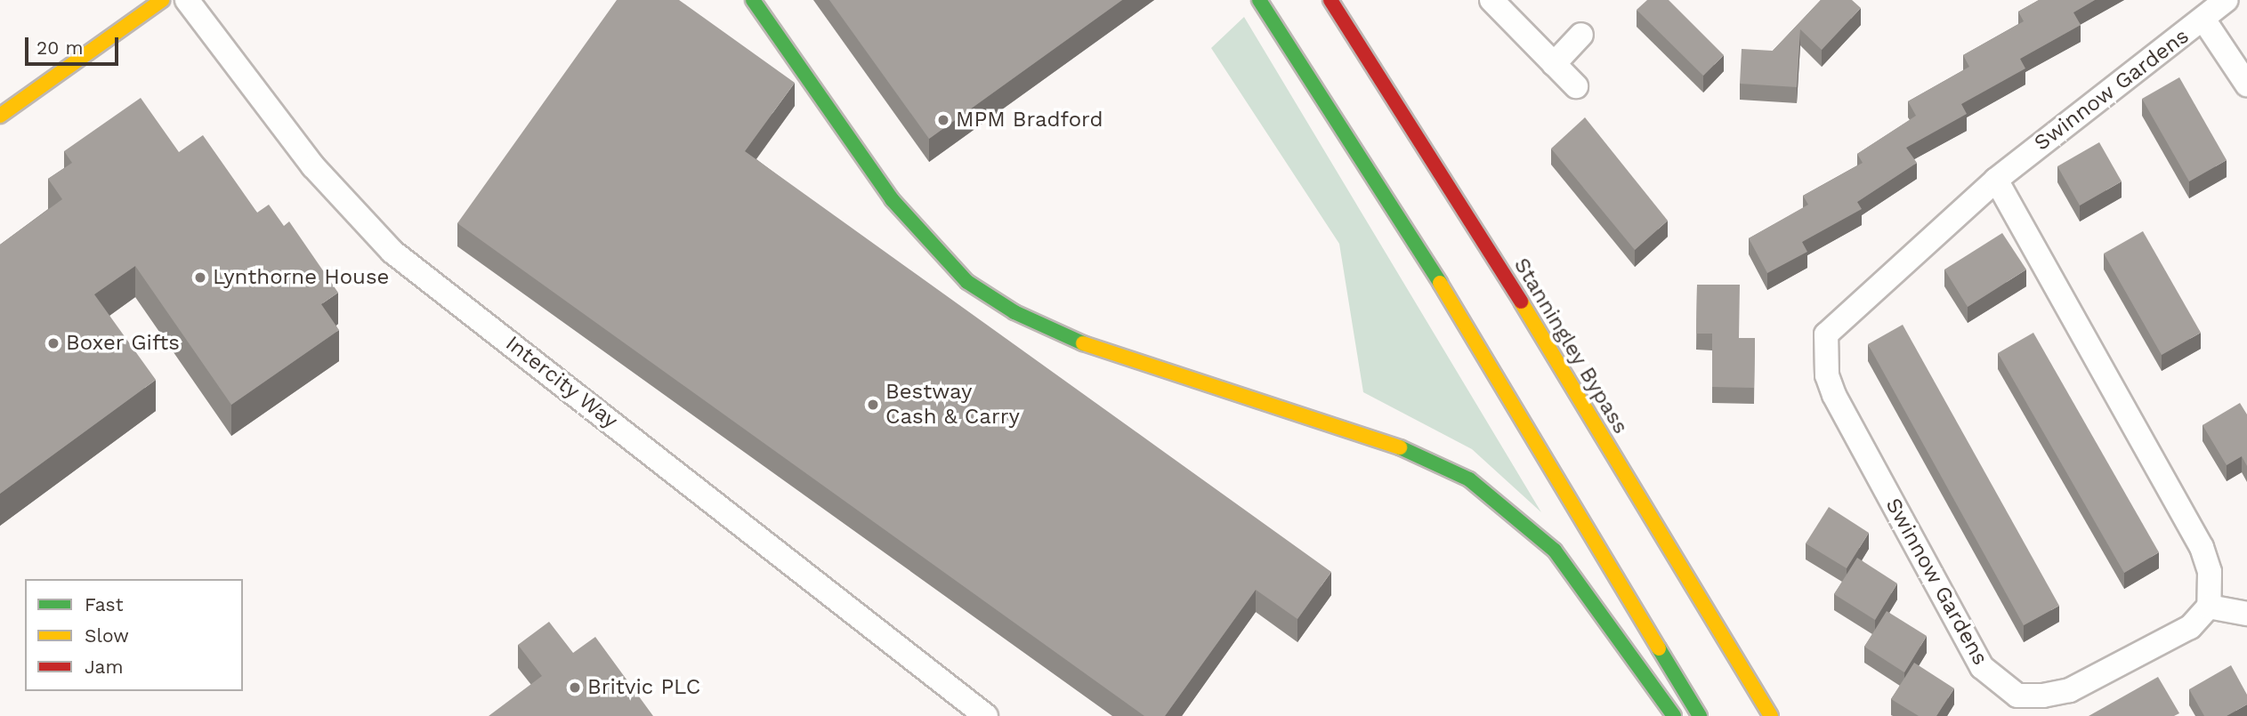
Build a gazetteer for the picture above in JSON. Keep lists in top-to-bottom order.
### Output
{
  "streets": {
    "main road": ["Stanningley Bypass"],
    "street": ["Swinnow Gardens", "Intercity Way"]
  },
  "places": [
    "MPM Bradford",
    "Lynthorne House",
    "Boxer Gifts",
    "Bestway Cash & Carry",
    "Britvic PLC"
  ],
  "legend": ["Fast", "Slow", "Jam"],
  "scale_bar": "20 m"
}
